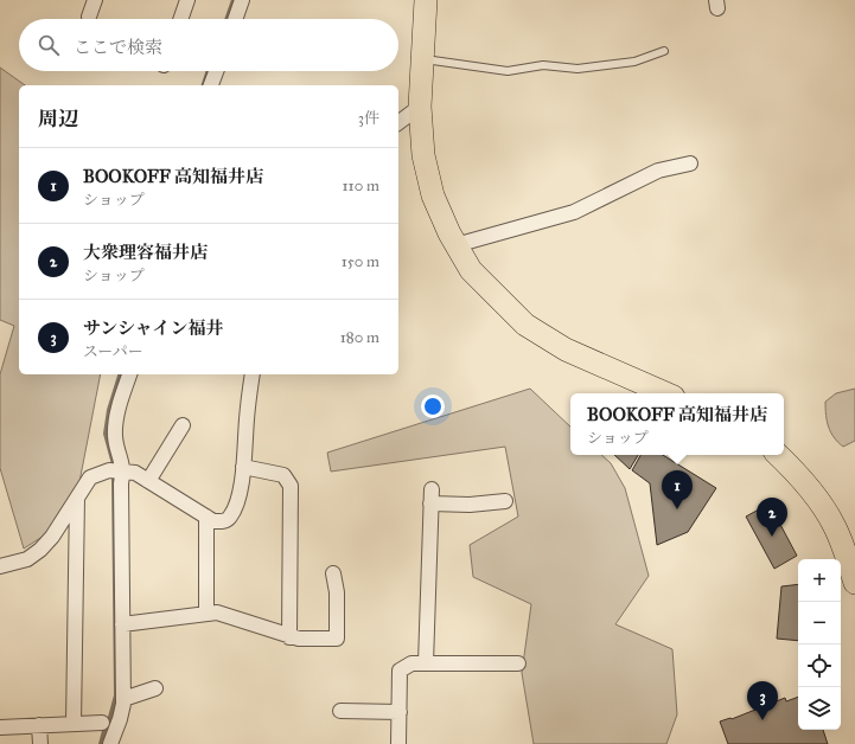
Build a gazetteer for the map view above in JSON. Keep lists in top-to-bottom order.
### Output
{
  "page": {
    "search": "ここで検索",
    "heading": ["周辺", "3件"],
    "list": [
      {
        "mark": "1",
        "name": "BOOKOFF 高知福井店",
        "note": "ショップ",
        "value": "110 m"
      },
      {
        "mark": "2",
        "name": "大衆理容福井店",
        "note": "ショップ",
        "value": "150 m"
      },
      {
        "mark": "3",
        "name": "サンシャイン福井",
        "note": "スーパー",
        "value": "180 m"
      }
    ],
    "popup": ["BOOKOFF 高知福井店", "ショップ"],
    "pins": ["1", "2", "3"],
    "map_buttons": ["+", "−"]
  }
}
